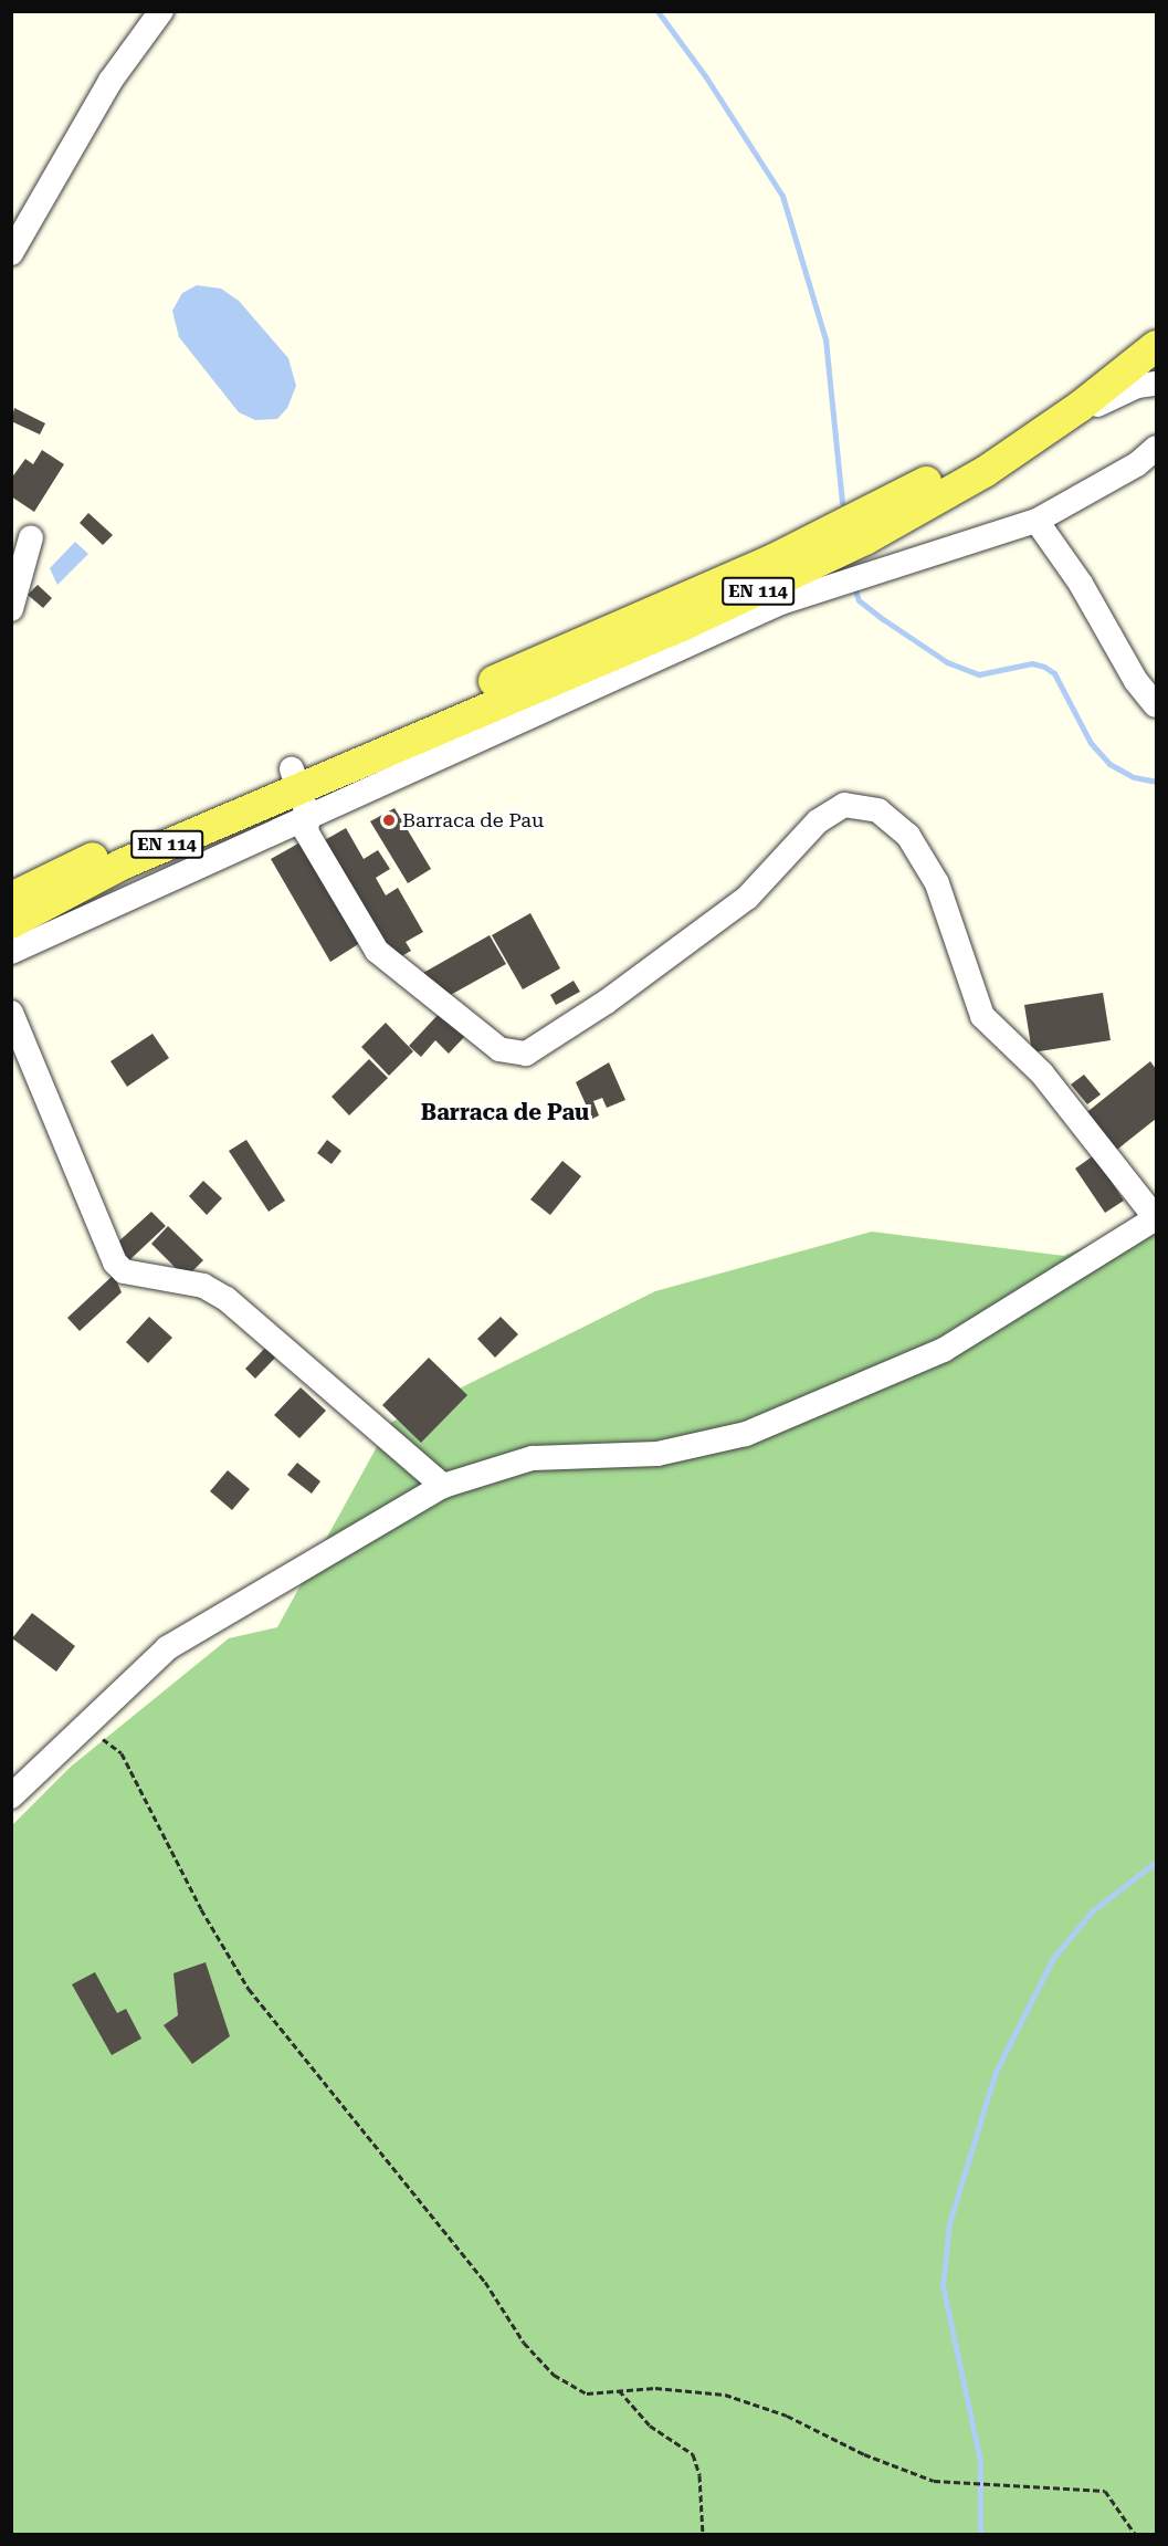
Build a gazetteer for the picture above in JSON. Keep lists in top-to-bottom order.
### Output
{
  "streets": {
    "main road": ["EN 114"]
  },
  "districts": ["Barraca de Pau"],
  "places": ["Barraca de Pau"]
}
